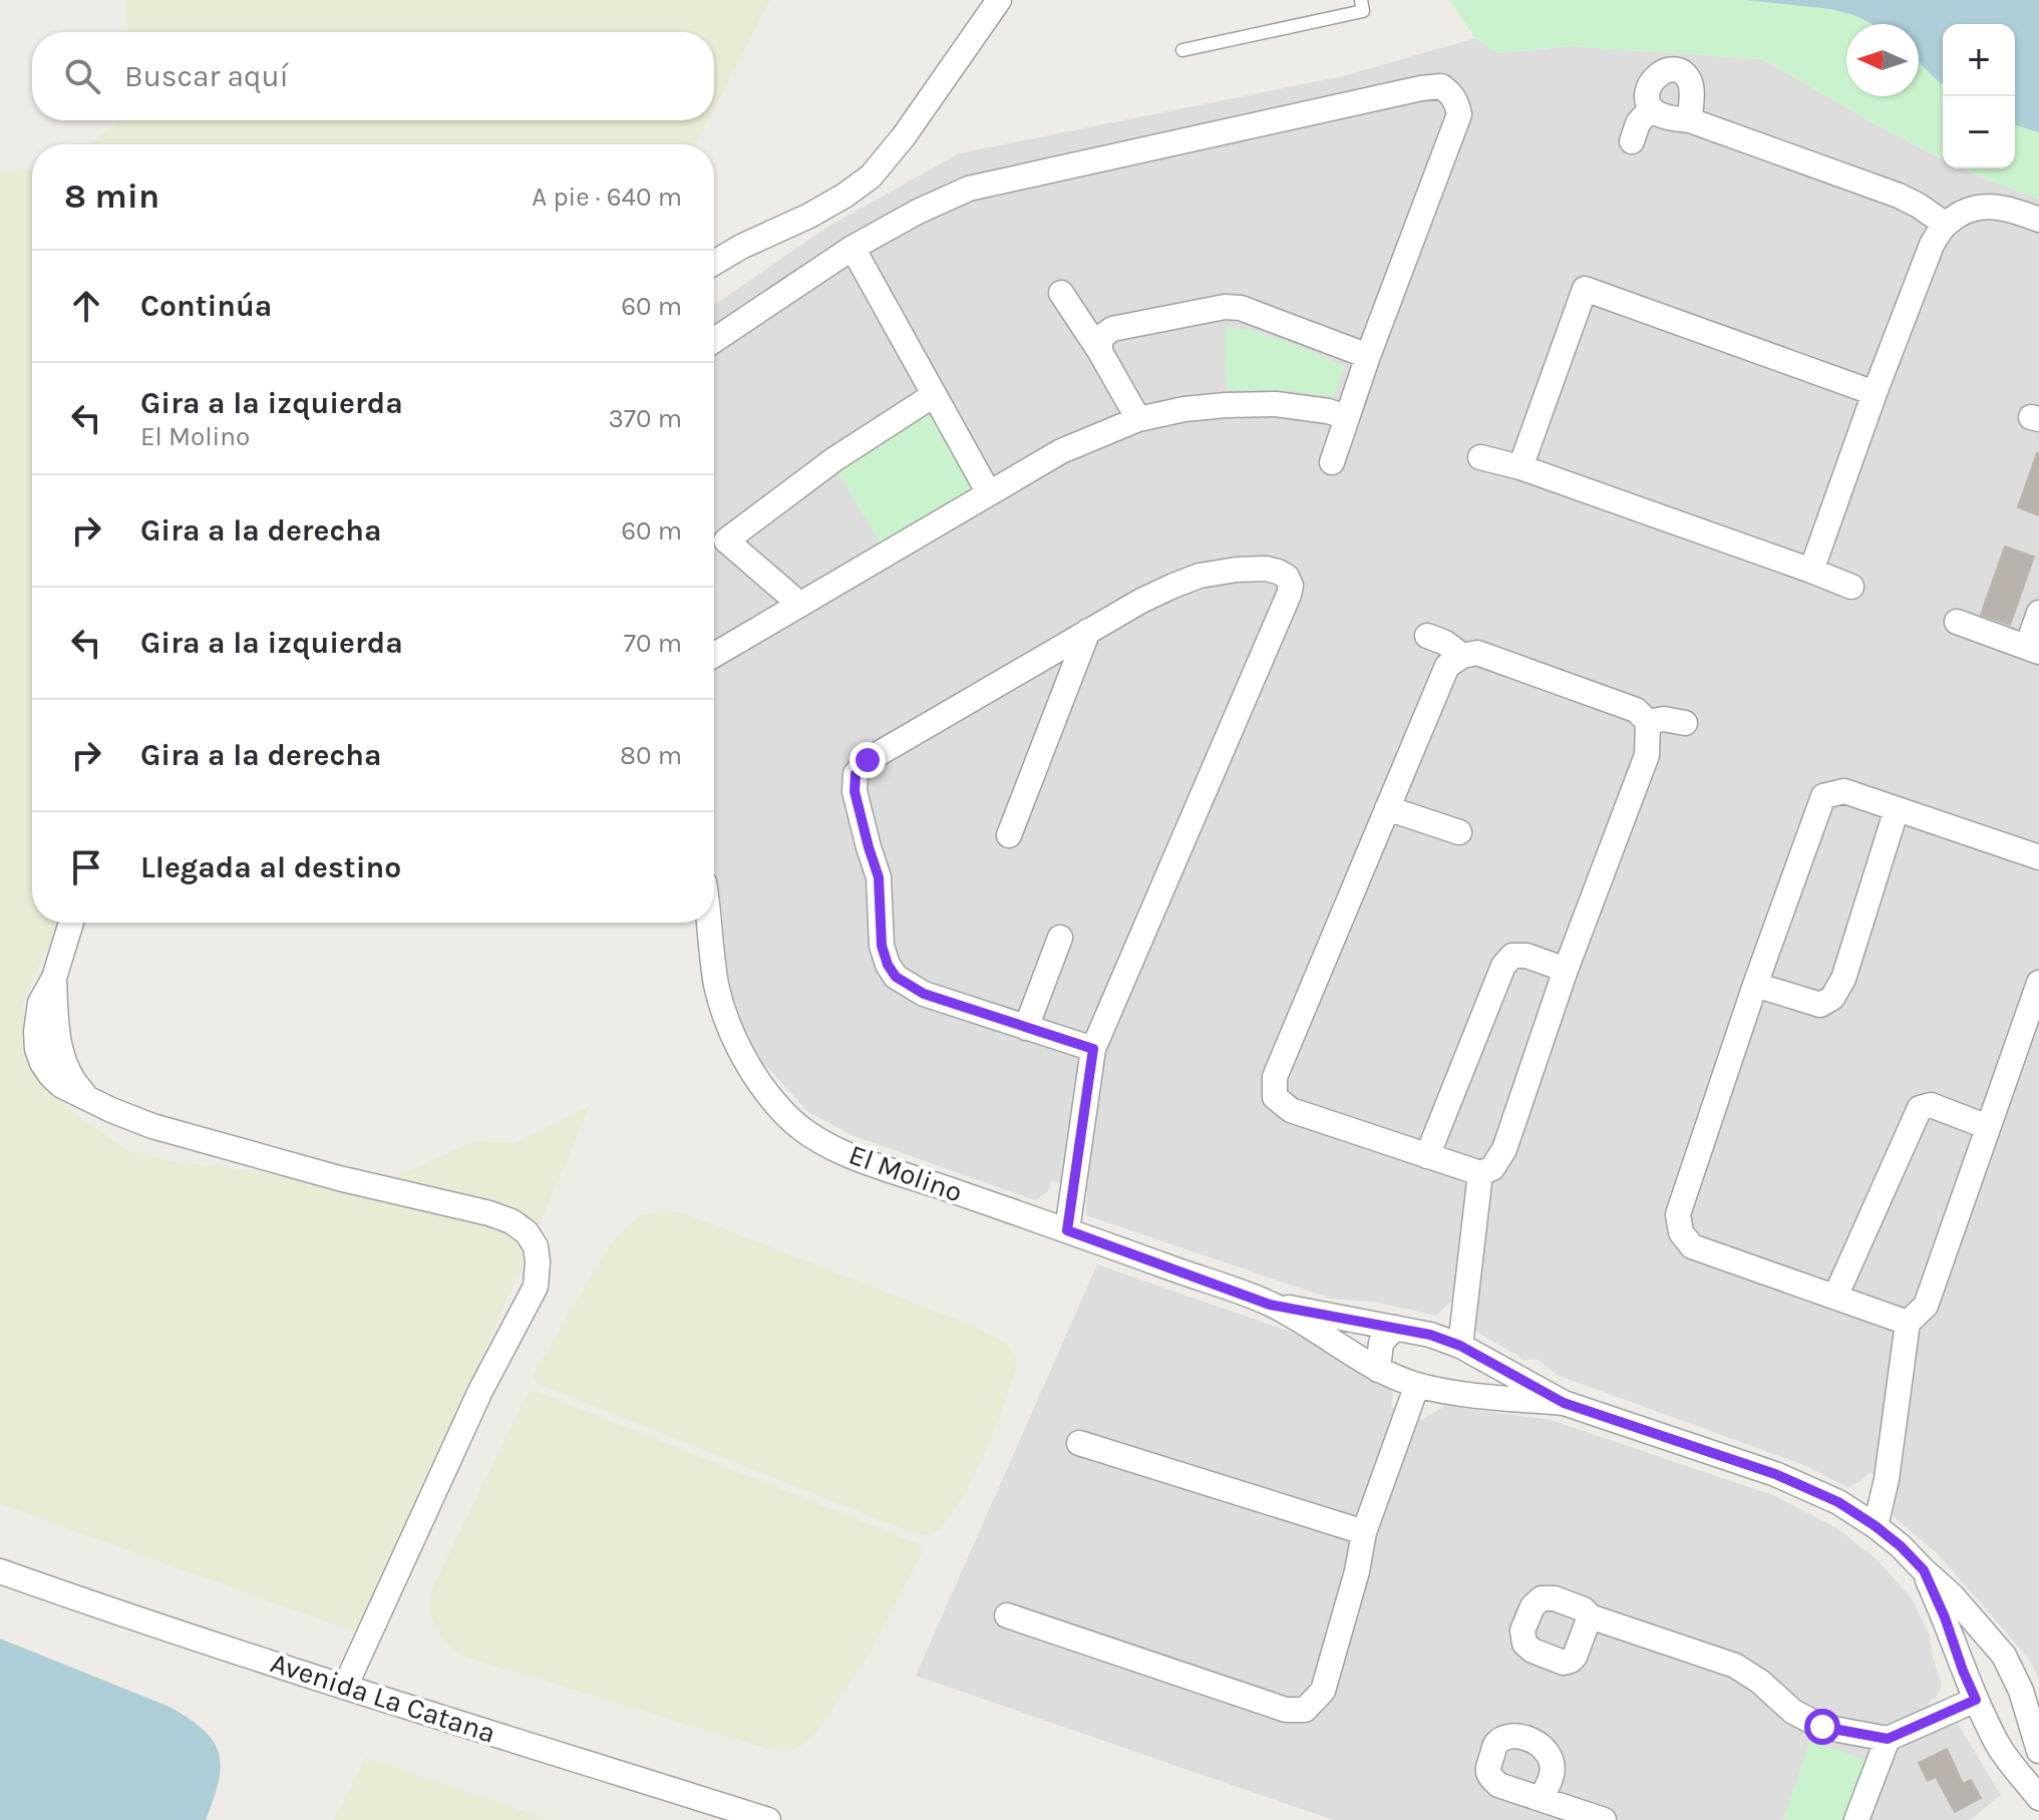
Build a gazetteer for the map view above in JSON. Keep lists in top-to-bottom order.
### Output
{
  "streets": {
    "street": ["El Molino", "Avenida La Catana"]
  },
  "north": "left",
  "page": {
    "map_buttons": ["+", "−"],
    "search": "Buscar aquí",
    "heading": ["8 min", "A pie · 640 m"],
    "list": [
      ["Continúa", "60 m"],
      ["Gira a la izquierda", "El Molino", "370 m"],
      ["Gira a la derecha", "60 m"],
      ["Gira a la izquierda", "70 m"],
      ["Gira a la derecha", "80 m"],
      "Llegada al destino"
    ]
  }
}
